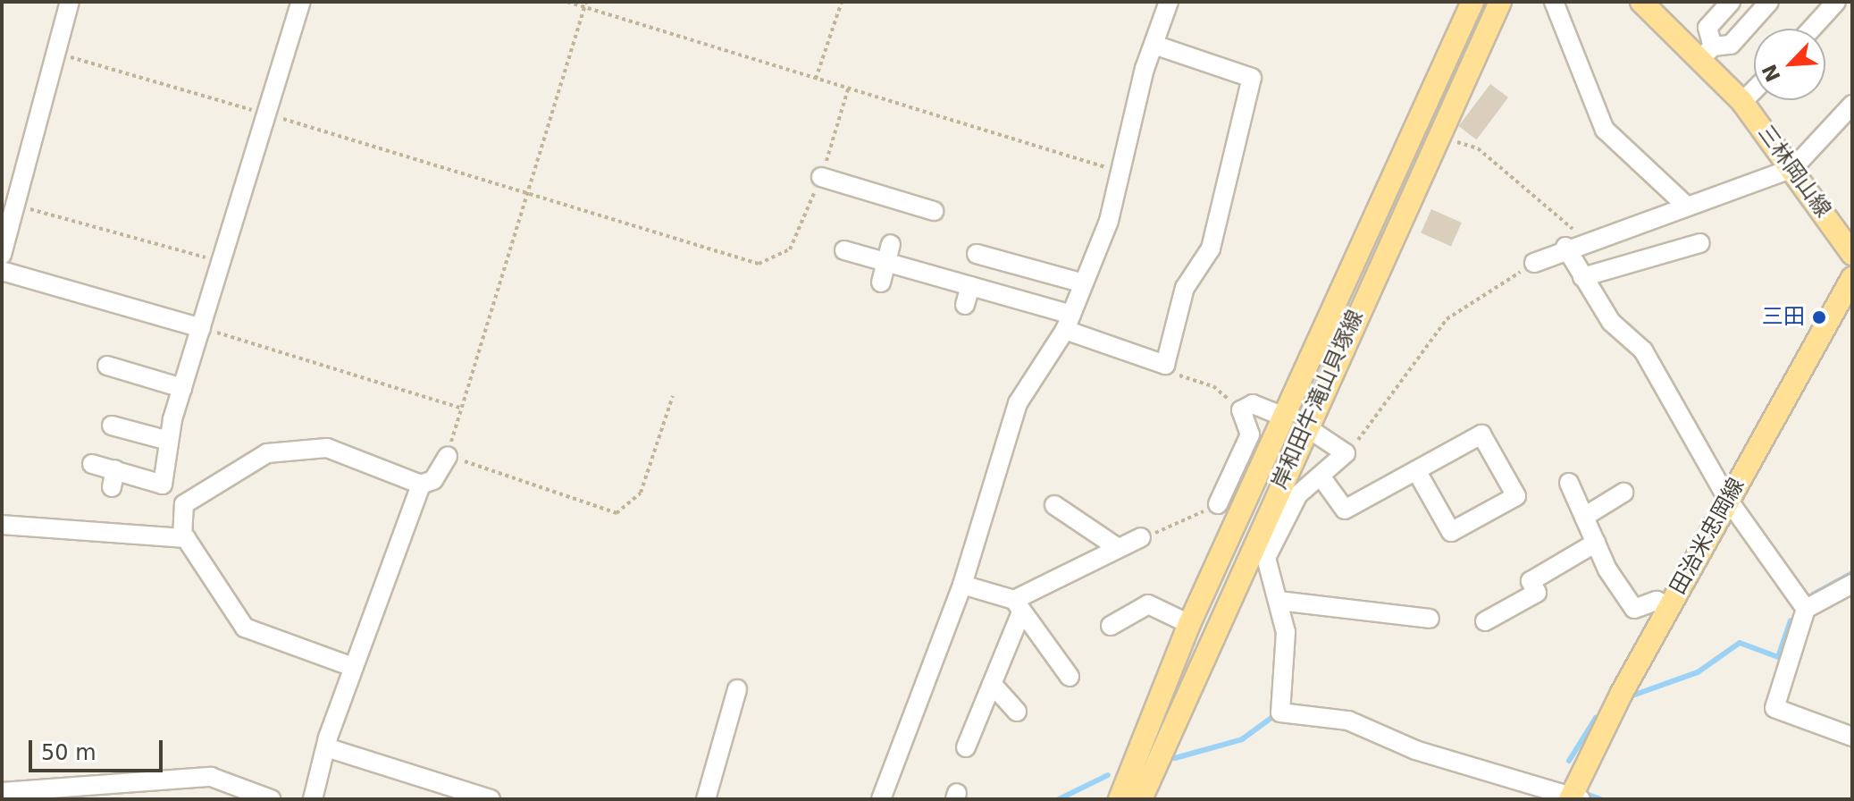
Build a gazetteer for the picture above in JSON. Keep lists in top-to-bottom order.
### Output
{
  "streets": {
    "main road": ["三林岡山線", "岸和田牛滝山貝塚線", "田治米忠岡線"]
  },
  "places": ["三田"],
  "scale_bar": "50 m",
  "north": "bottom left"
}
